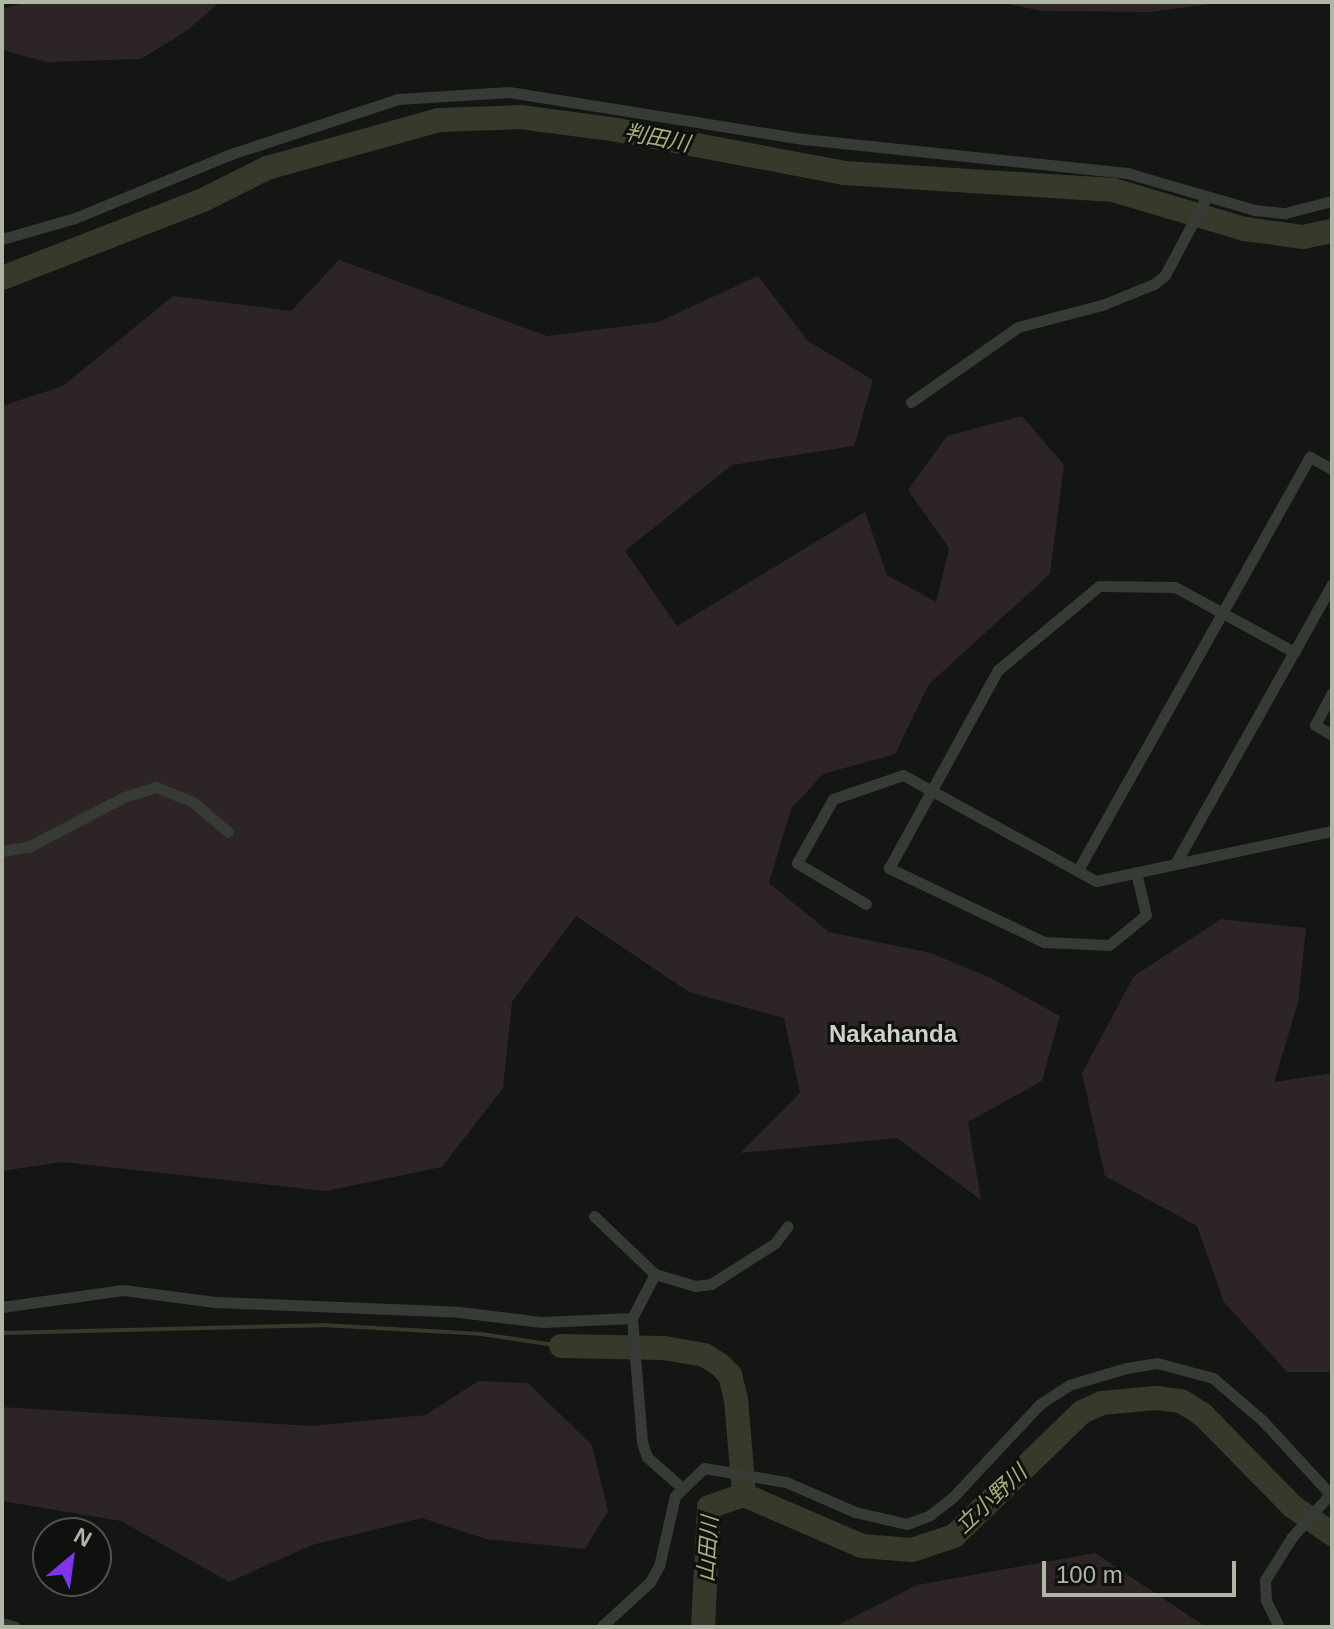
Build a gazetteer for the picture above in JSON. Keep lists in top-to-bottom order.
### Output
{
  "districts": ["Nakahanda"],
  "water": ["判田川", "立小野川", "山田川"],
  "scale_bar": "100 m",
  "north": "top right"
}
